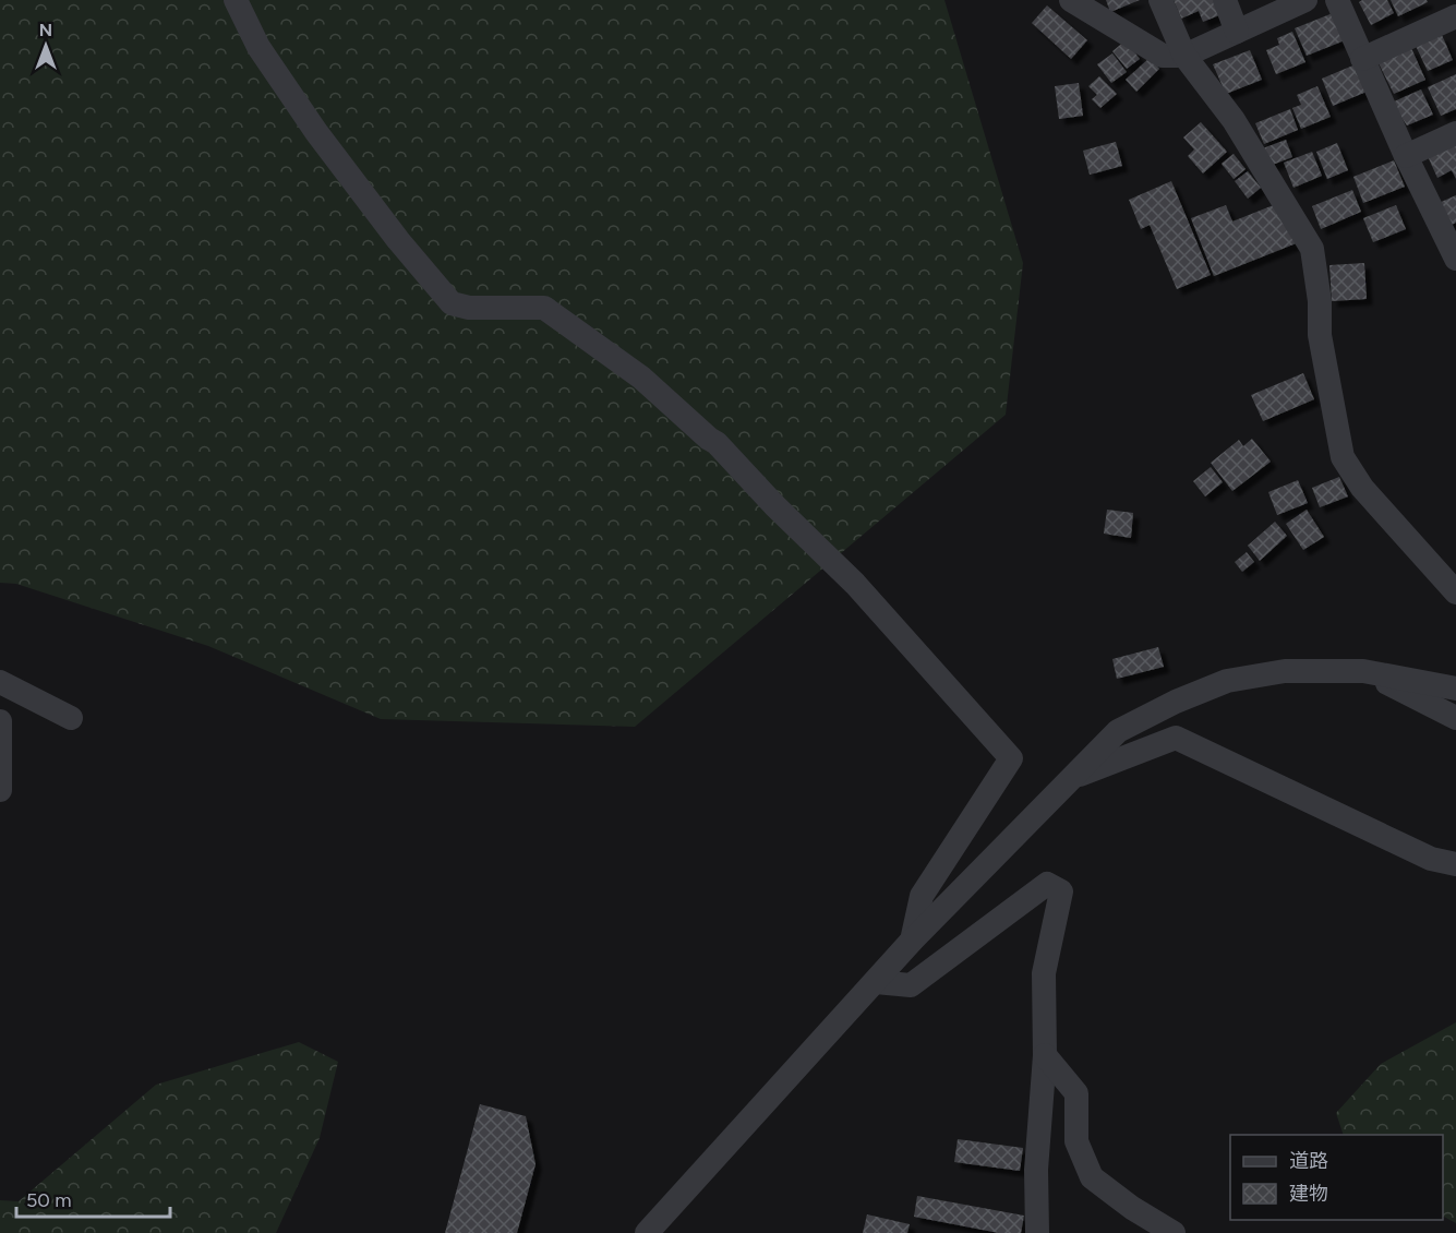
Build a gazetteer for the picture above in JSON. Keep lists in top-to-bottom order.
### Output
{
  "legend": ["道路", "建物"],
  "scale_bar": "50 m",
  "north": "top"
}
